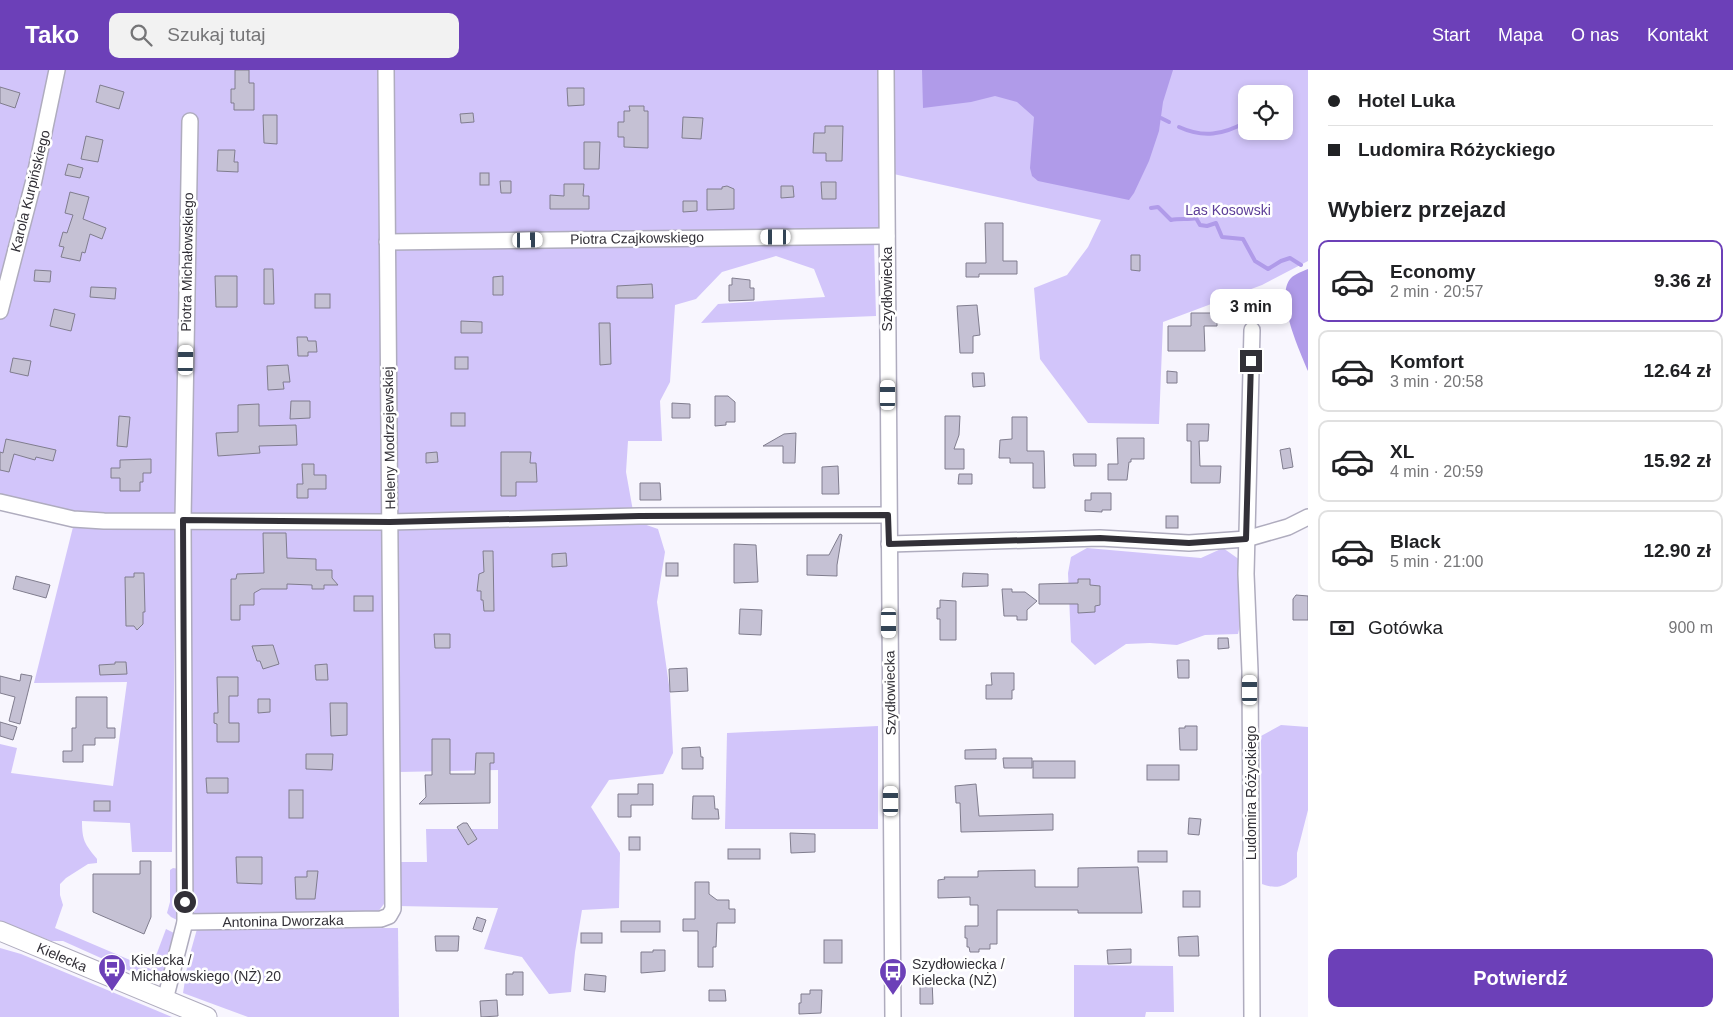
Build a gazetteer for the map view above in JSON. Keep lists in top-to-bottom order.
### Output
{
  "streets": {
    "main road": ["Kielecka"],
    "street": [
      "Karola Kurpińskiego",
      "Piotra Czajkowskiego",
      "Piotra Michałowskiego",
      "Szydłowiecka",
      "Heleny Modrzejewskiej",
      "Ludomira Różyckiego",
      "Antonina Dworzaka"
    ]
  },
  "crossings": [
    ["Piotra Czajkowskiego", "Szydłowiecka"],
    ["Piotra Czajkowskiego", "Heleny Modrzejewskiej"],
    ["Piotra Michałowskiego", "Antonina Dworzaka"],
    ["Piotra Michałowskiego", "Kielecka"],
    ["Heleny Modrzejewskiej", "Antonina Dworzaka"]
  ],
  "parks": ["Las Kosowski"],
  "places": {
    "bus stop": ["Kielecka / Michałowskiego (NŻ) 20", "Szydłowiecka / Kielecka (NŻ)"]
  },
  "page": {
    "header": "Tako",
    "search": "Szukaj tutaj",
    "nav": [
      "Start",
      "Mapa",
      "O nas",
      "Kontakt"
    ],
    "banner": ["Hotel Luka", "Ludomira Różyckiego"],
    "heading": "Wybierz przejazd",
    "list": [
      {
        "name": "Economy",
        "note": "2 min · 20:57",
        "value": "9.36 zł"
      },
      {
        "name": "Komfort",
        "note": "3 min · 20:58",
        "value": "12.64 zł"
      },
      {
        "name": "XL",
        "note": "4 min · 20:59",
        "value": "15.92 zł"
      },
      {
        "name": "Black",
        "note": "5 min · 21:00",
        "value": "12.90 zł"
      }
    ],
    "bubble": "3 min",
    "pay": ["Gotówka", "900 m"],
    "buttons": "Potwierdź"
  }
}
